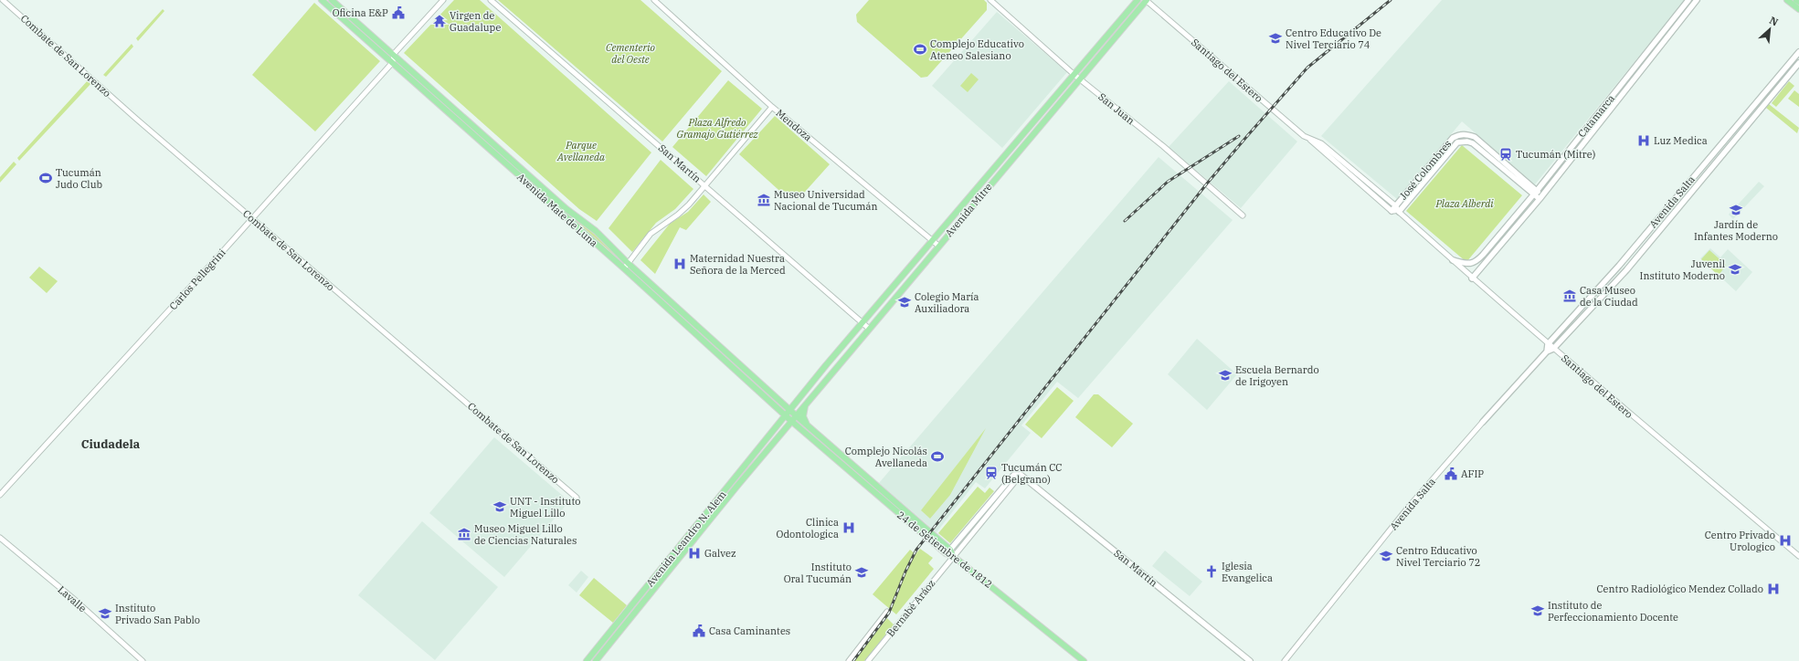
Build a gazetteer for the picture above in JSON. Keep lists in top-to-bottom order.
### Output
{
  "streets": {
    "main road": [
      "Catamarca",
      "San Martín",
      "José Colombres",
      "Avenida Salta",
      "Avenida Mate de Luna",
      "Avenida Mitre",
      "Avenida Leandro N. Alem",
      "24 de Setiembre de 1812"
    ],
    "street": [
      "Combate de San Lorenzo",
      "Santiago del Estero",
      "San Juan",
      "Mendoza",
      "Carlos Pellegrini",
      "Lavalle",
      "Bernabé Aráoz"
    ]
  },
  "crossings": [
    ["Combate de San Lorenzo", "Carlos Pellegrini"],
    ["Santiago del Estero", "Catamarca"],
    ["Santiago del Estero", "José Colombres"],
    ["Santiago del Estero", "Avenida Salta"],
    ["Santiago del Estero", "Avenida Mitre"],
    ["San Juan", "Avenida Mitre"],
    ["Catamarca", "José Colombres"],
    ["Mendoza", "Avenida Mitre"],
    ["San Martín", "Avenida Mitre"],
    ["San Martín", "Bernabé Aráoz"],
    ["Avenida Mate de Luna", "Avenida Mitre"],
    ["Avenida Mate de Luna", "Carlos Pellegrini"],
    ["Avenida Mate de Luna", "Avenida Leandro N. Alem"],
    ["Avenida Mate de Luna", "24 de Setiembre de 1812"],
    ["Avenida Mitre", "Avenida Leandro N. Alem"],
    ["Avenida Mitre", "24 de Setiembre de 1812"],
    ["Avenida Leandro N. Alem", "24 de Setiembre de 1812"],
    ["24 de Setiembre de 1812", "Bernabé Aráoz"]
  ],
  "districts": ["Ciudadela"],
  "parks": [
    "Cementerio del Oeste",
    "Plaza Alfredo Gramajo Gutiérrez",
    "Parque Avellaneda",
    "Plaza Alberdi"
  ],
  "places": {
    "public building": ["Oficina E&P", "AFIP", "Casa Caminantes"],
    "temple": ["Virgen de Guadalupe"],
    "school or university": [
      "Centro Educativo De Nivel Terciario 74",
      "Jardín de Infantes Moderno",
      "Juvenil Instituto Moderno",
      "Colegio María Auxiliadora",
      "Escuela Bernardo de Irigoyen",
      "UNT - Instituto Miguel Lillo",
      "Centro Educativo Nivel Terciario 72",
      "Instituto Oral Tucumán",
      "Instituto de Perfeccionamiento Docente",
      "Instituto Privado San Pablo"
    ],
    "sports": ["Complejo Educativo Ateneo Salesiano", "Tucumán Judo Club", "Complejo Nicolás Avellaneda"],
    "hospital": [
      "Luz Medica",
      "Maternidad Nuestra Señora de la Merced",
      "Clinica Odontologica",
      "Centro Privado Urologico",
      "Galvez",
      "Centro Radiológico Mendez Collado"
    ],
    "station": ["Tucumán (Mitre)", "Tucumán CC (Belgrano)"],
    "museum": ["Museo Universidad Nacional de Tucumán", "Casa Museo de la Ciudad", "Museo Miguel Lillo de Ciencias Naturales"],
    "church": ["Iglesia Evangelica"]
  },
  "north": "top right"
}
